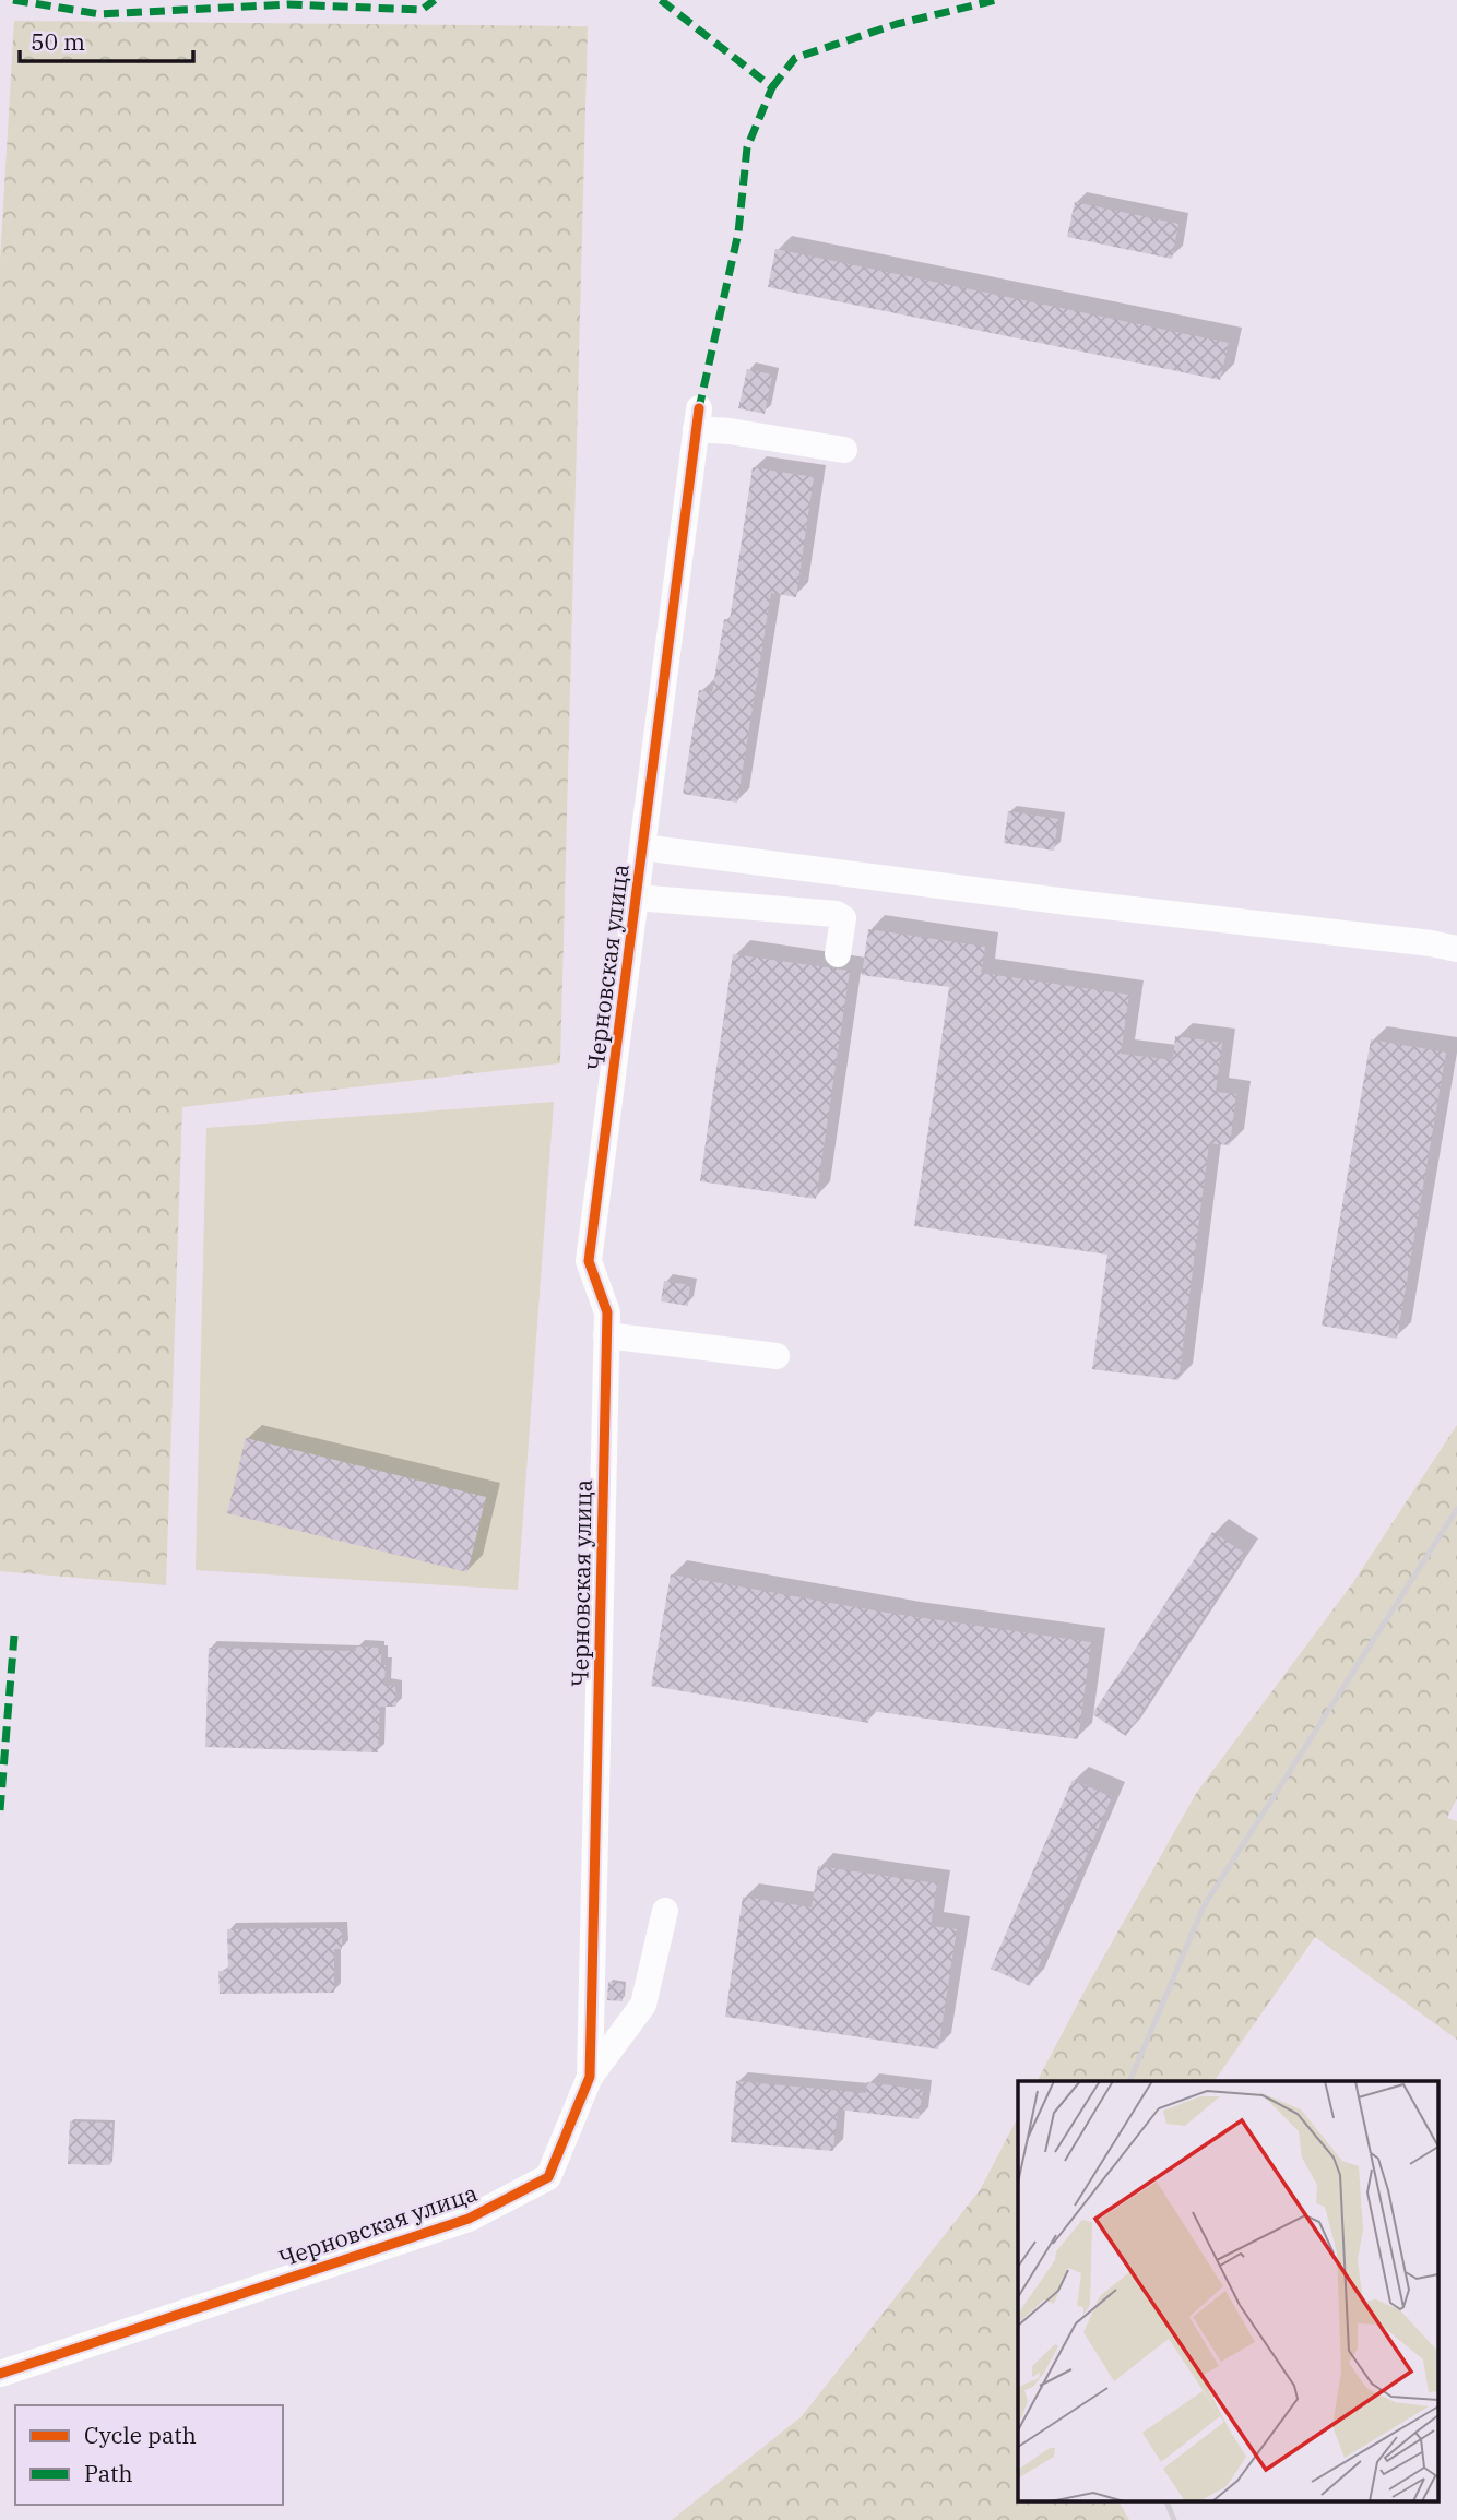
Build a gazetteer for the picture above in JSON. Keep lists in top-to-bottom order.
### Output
{
  "streets": {
    "street": ["Черновская улица"]
  },
  "legend": ["Cycle path", "Path"],
  "scale_bar": "50 m"
}
